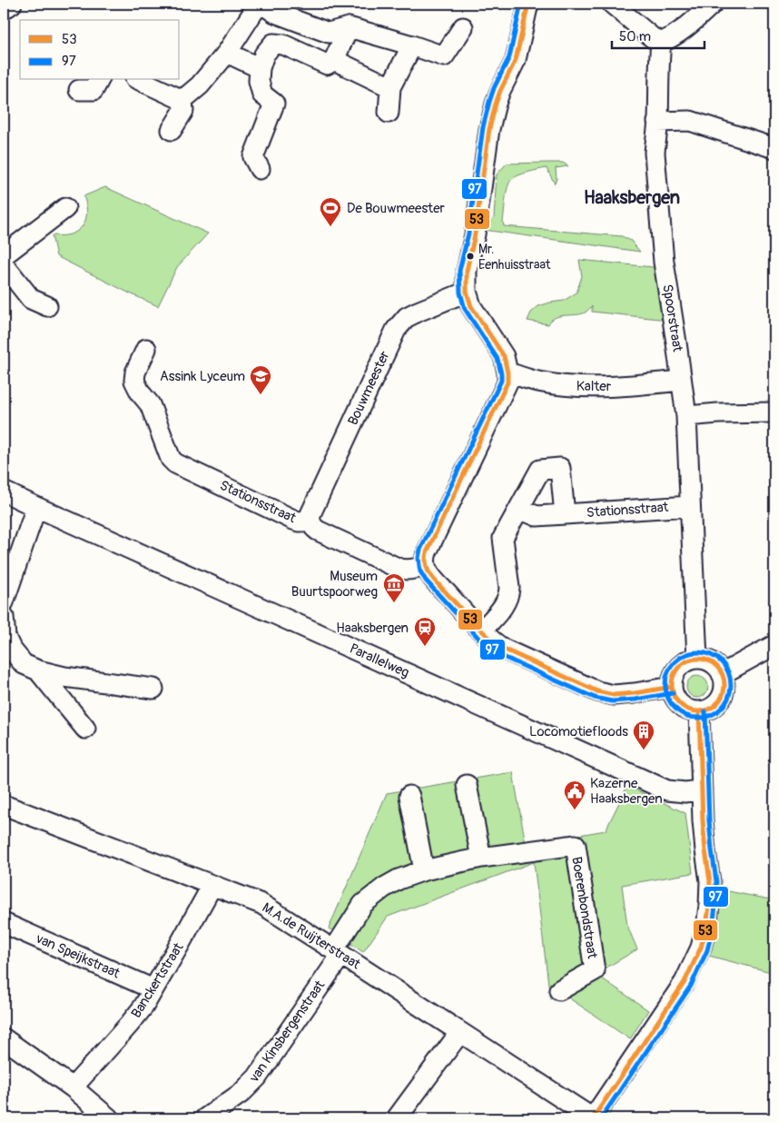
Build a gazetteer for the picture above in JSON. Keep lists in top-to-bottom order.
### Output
{
  "streets": {
    "street": [
      "Spoorstraat",
      "Kalter",
      "Bouwmeester",
      "Stationsstraat",
      "Parallelweg",
      "Boerenbondstraat",
      "M.A.de Ruijterstraat",
      "van Speijkstraat",
      "Banckertstraat",
      "van Kinsbergenstraat"
    ]
  },
  "crossings": [
    ["Spoorstraat", "Kalter"],
    ["Spoorstraat", "Stationsstraat"],
    ["Bouwmeester", "Stationsstraat"],
    ["Boerenbondstraat", "M.A.de Ruijterstraat"],
    ["Boerenbondstraat", "van Kinsbergenstraat"],
    ["M.A.de Ruijterstraat", "Banckertstraat"],
    ["M.A.de Ruijterstraat", "van Kinsbergenstraat"],
    ["van Speijkstraat", "Banckertstraat"]
  ],
  "districts": ["Haaksbergen"],
  "places": {
    "sports": ["De Bouwmeester"],
    "other": ["Mr. Eenhuisstraat"],
    "school or university": ["Assink Lyceum"],
    "museum": ["Museum Buurtspoorweg"],
    "station": ["Haaksbergen"],
    "building": ["Locomotiefloods"],
    "public building": ["Kazerne Haaksbergen"]
  },
  "lines": ["transit line 53", "transit line 97"],
  "legend": ["53", "97"],
  "scale_bar": "50 m"
}
